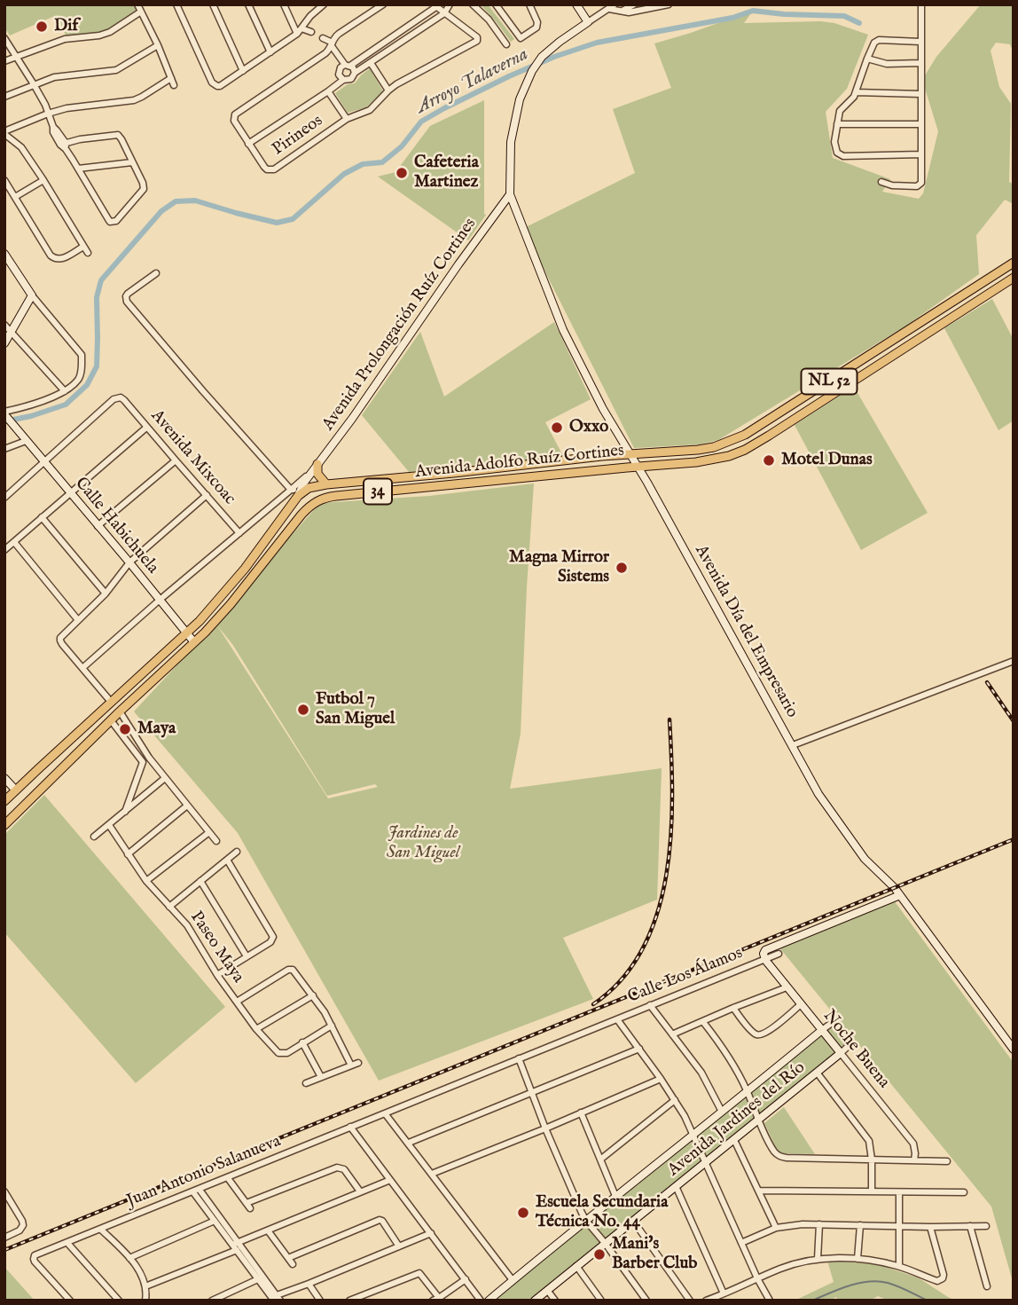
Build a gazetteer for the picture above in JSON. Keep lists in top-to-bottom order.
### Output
{
  "streets": {
    "main road": ["NL 52", "Avenida Adolfo Ruíz Cortines", "34"],
    "street": [
      "Pirineos",
      "Avenida Prolongación Ruíz Cortines",
      "Avenida Mixcoac",
      "Calle Habichuela",
      "Avenida Día del Empresario",
      "Paseo Maya",
      "Calle Los Álamos",
      "Noche Buena",
      "Avenida Jardines del Río",
      "Juan Antonio Salanueva"
    ]
  },
  "crossings": [
    ["Avenida Prolongación Ruíz Cortines", "Avenida Adolfo Ruíz Cortines"],
    ["Avenida Prolongación Ruíz Cortines", "Avenida Día del Empresario"],
    ["Avenida Mixcoac", "Calle Habichuela"],
    ["Avenida Adolfo Ruíz Cortines", "Calle Habichuela"],
    ["Avenida Adolfo Ruíz Cortines", "Avenida Día del Empresario"],
    ["Avenida Día del Empresario", "Calle Los Álamos"],
    ["Calle Los Álamos", "Noche Buena"],
    ["Calle Los Álamos", "Juan Antonio Salanueva"],
    ["Noche Buena", "Avenida Jardines del Río"]
  ],
  "water": ["Arroyo Talaverna"],
  "parks": ["Jardines de San Miguel"],
  "places": [
    "Dif",
    "Cafeteria Martinez",
    "Oxxo",
    "Motel Dunas",
    "Magna Mirror Sistems",
    "Futbol 7 San Miguel",
    "Maya",
    "Escuela Secundaria Técnica No. 44",
    "Mani's Barber Club"
  ]
}
